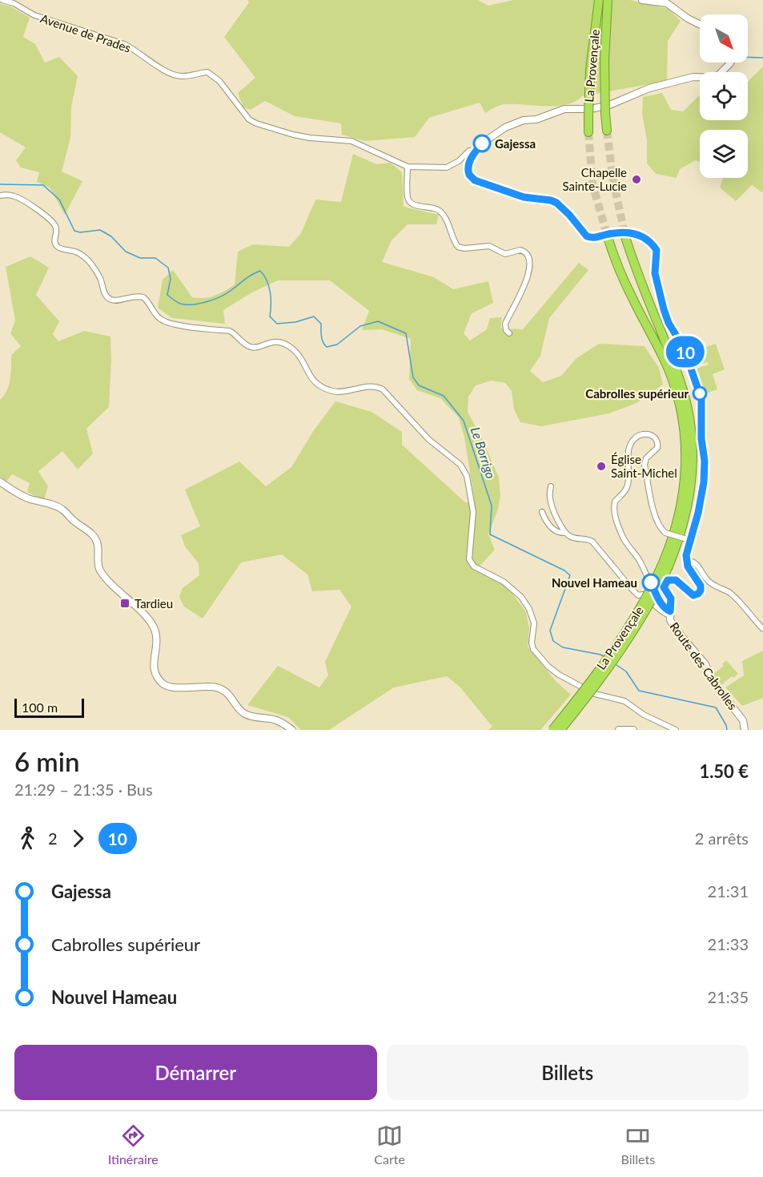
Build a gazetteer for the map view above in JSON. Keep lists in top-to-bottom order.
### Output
{
  "streets": {
    "highway": ["La Provençale"],
    "street": ["Avenue de Prades", "Route des Cabrolles"]
  },
  "water": ["Le Borrigo"],
  "places": {
    "other": [
      "Gajessa",
      "Chapelle Sainte-Lucie",
      "Cabrolles supérieur",
      "Église Saint-Michel",
      "Nouvel Hameau"
    ],
    "transit": ["Tardieu"]
  },
  "lines": ["bus line 10"],
  "scale_bar": "100 m",
  "north": "bottom right",
  "page": {
    "on_map": "10",
    "scale": "100 m",
    "heading": ["6 min", "21:29 – 21:35 · Bus", "1.50 €"],
    "legs": ["2", "10", "2 arrêts"],
    "list": [
      {
        "name": "Gajessa",
        "value": "21:31"
      },
      {
        "name": "Cabrolles supérieur",
        "value": "21:33"
      },
      {
        "name": "Nouvel Hameau",
        "value": "21:35"
      }
    ],
    "buttons": ["Démarrer", "Billets"],
    "tabs": ["Itinéraire", "Carte", "Billets"]
  }
}
